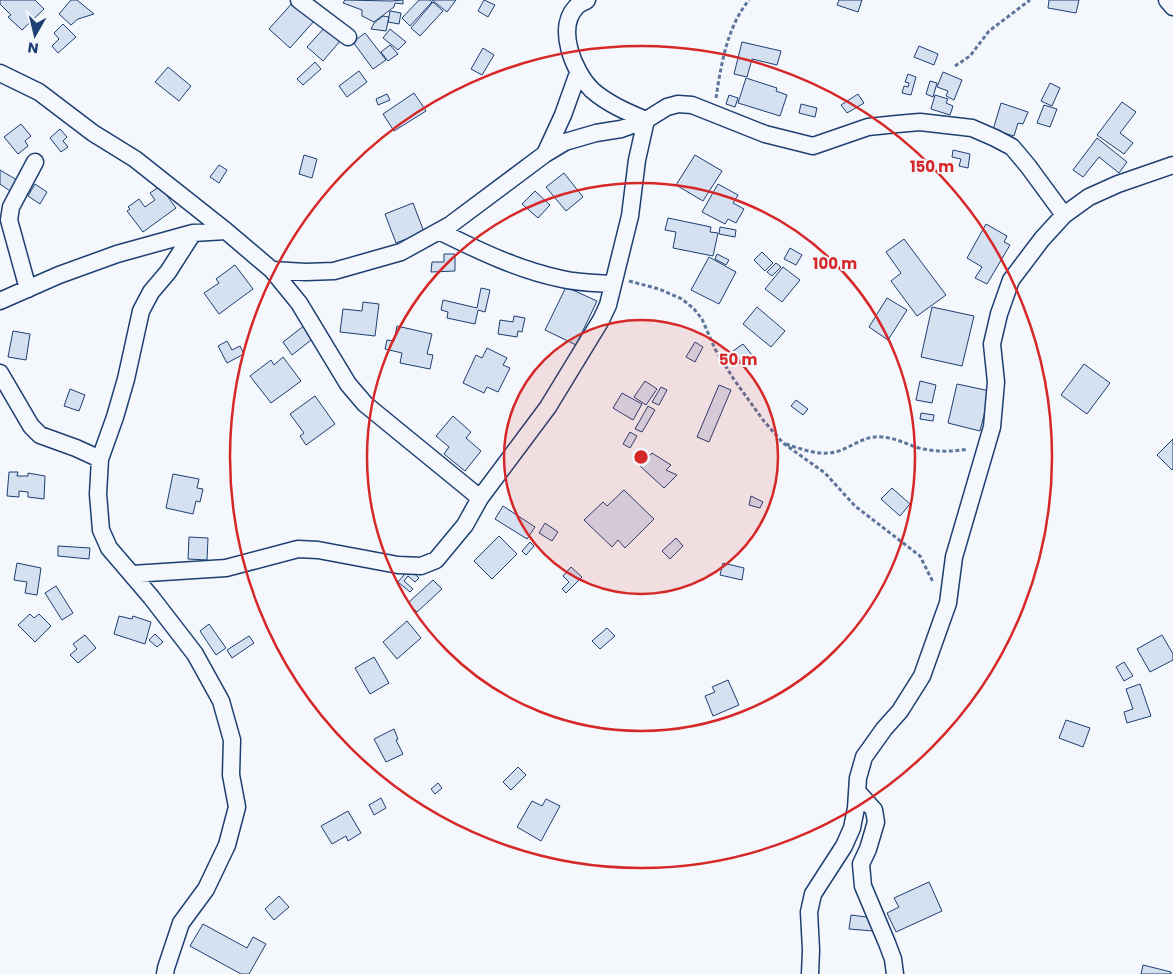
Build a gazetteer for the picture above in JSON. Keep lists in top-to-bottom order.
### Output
{
  "north": "bottom",
  "rings": ["150 m", "100 m", "50 m"]
}
